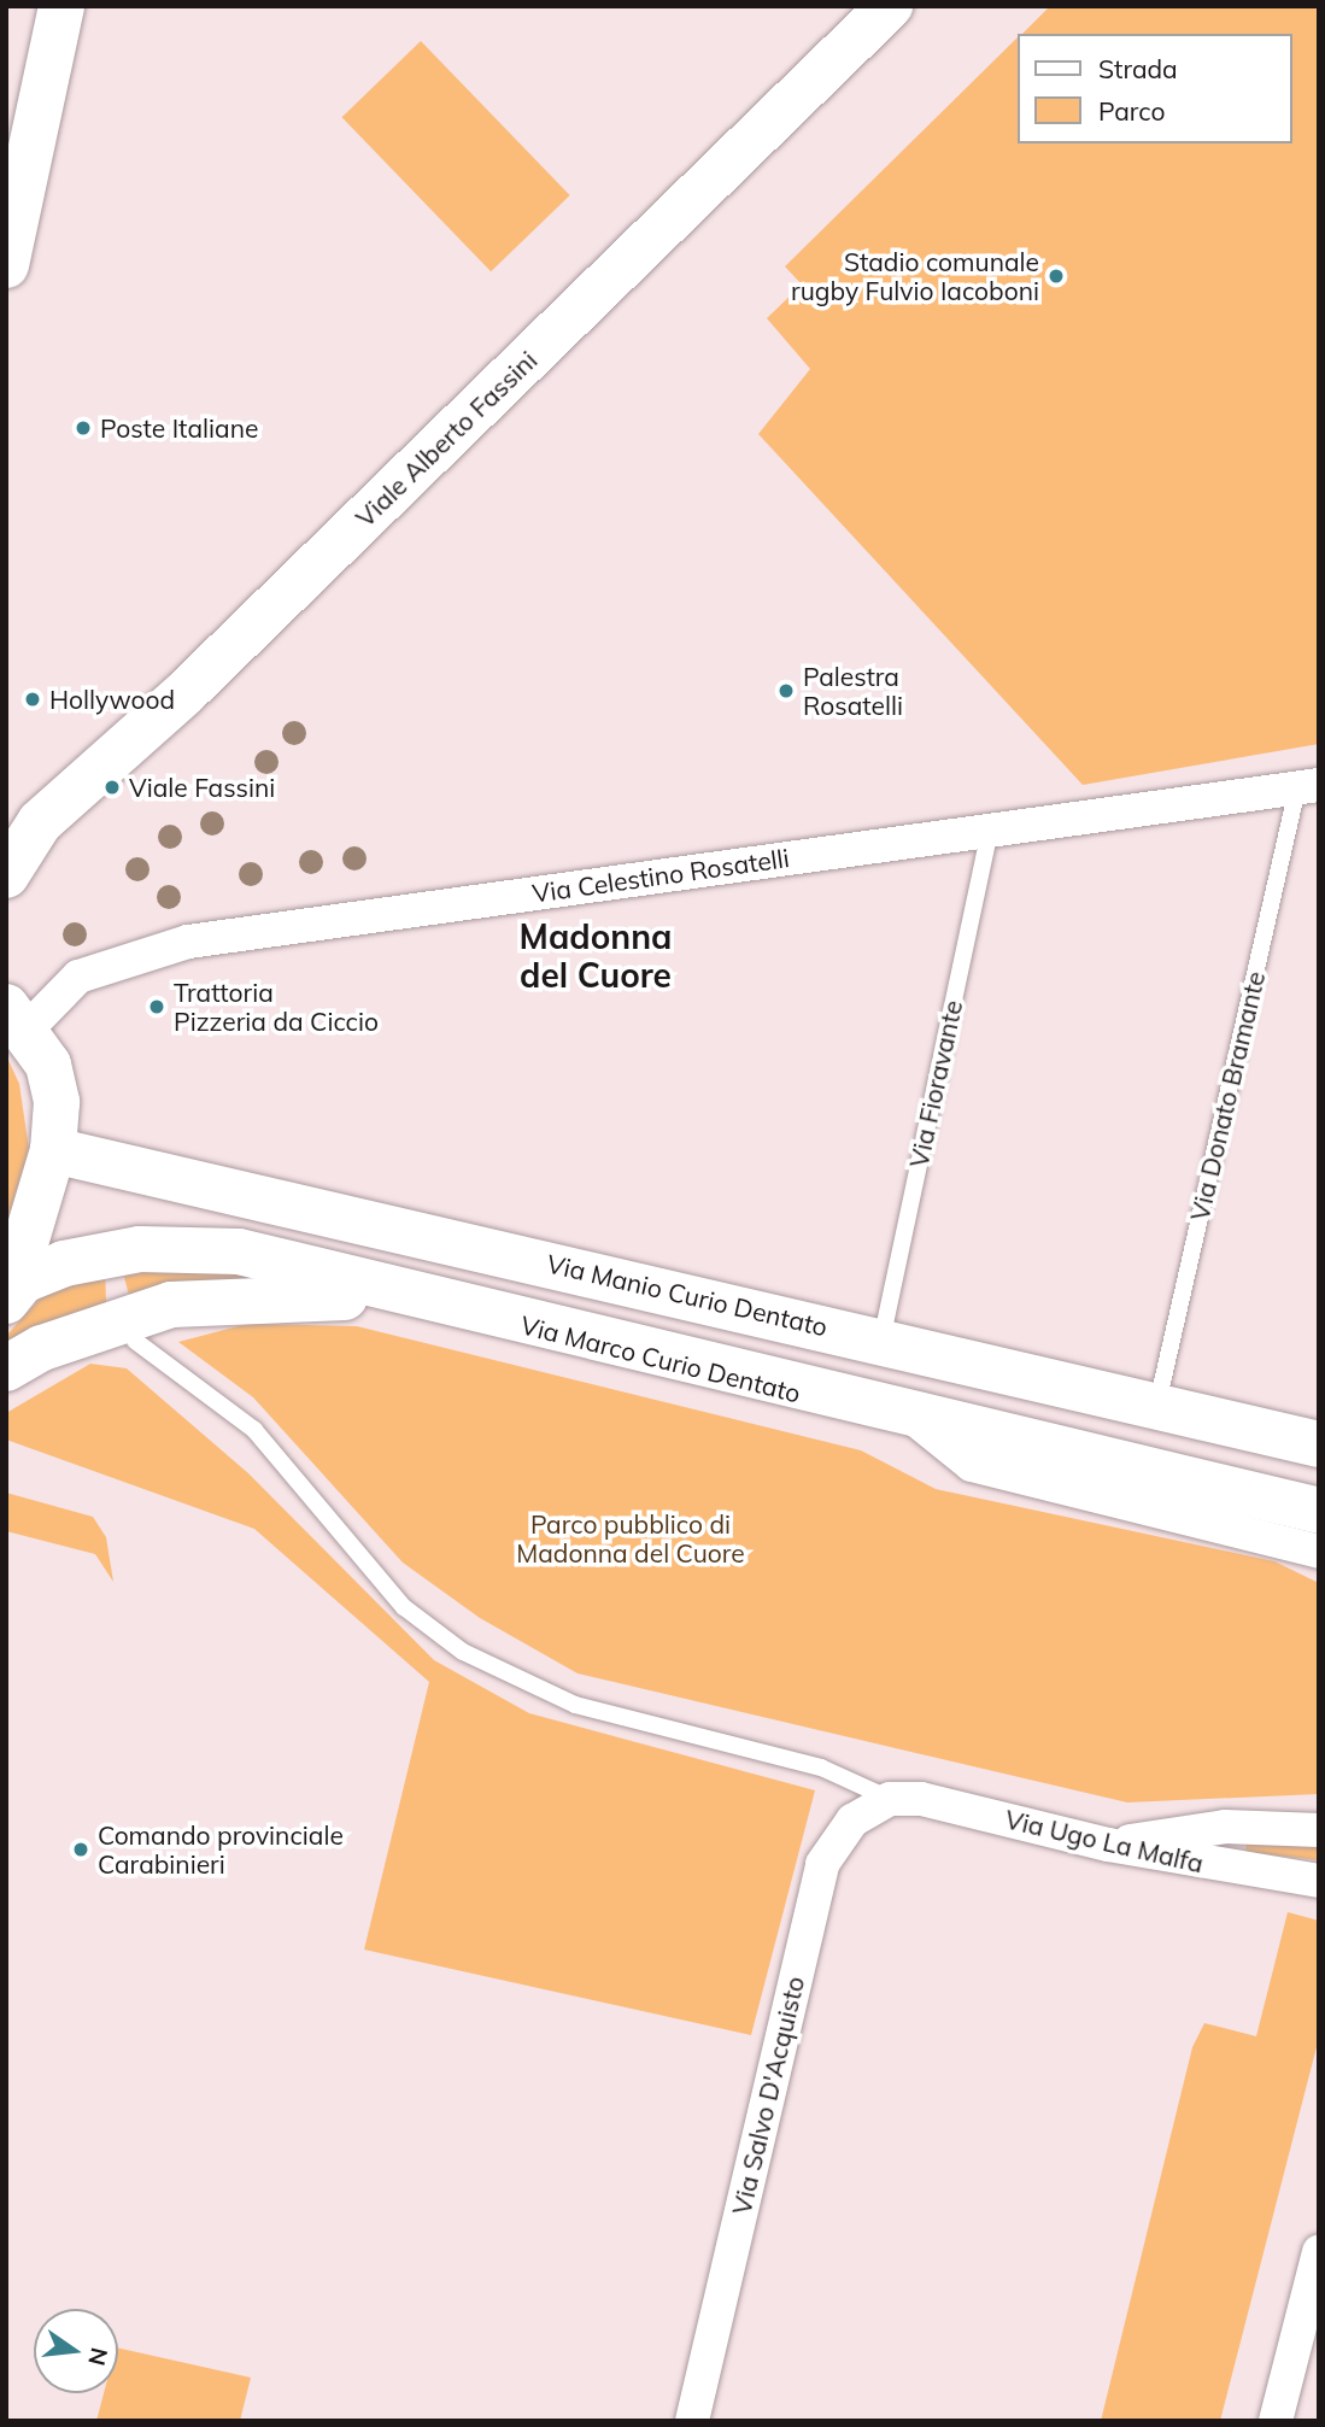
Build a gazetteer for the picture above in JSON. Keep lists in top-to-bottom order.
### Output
{
  "streets": {
    "main road": ["Viale Alberto Fassini", "Via Manio Curio Dentato", "Via Marco Curio Dentato"],
    "street": ["Via Celestino Rosatelli", "Via Ugo La Malfa", "Via Salvo D'Acquisto"],
    "lane": ["Via Fioravante", "Via Donato Bramante"]
  },
  "crossings": [
    ["Via Celestino Rosatelli", "Via Fioravante"],
    ["Via Celestino Rosatelli", "Via Donato Bramante"],
    ["Via Fioravante", "Via Manio Curio Dentato"],
    ["Via Donato Bramante", "Via Manio Curio Dentato"],
    ["Via Ugo La Malfa", "Via Salvo D'Acquisto"]
  ],
  "districts": ["Madonna del Cuore"],
  "parks": ["Parco pubblico di Madonna del Cuore"],
  "places": [
    "Stadio comunale rugby Fulvio Iacoboni",
    "Poste Italiane",
    "Palestra Rosatelli",
    "Hollywood",
    "Viale Fassini",
    "Trattoria Pizzeria da Ciccio",
    "Comando provinciale Carabinieri"
  ],
  "legend": ["Strada", "Parco"],
  "north": "right"
}
